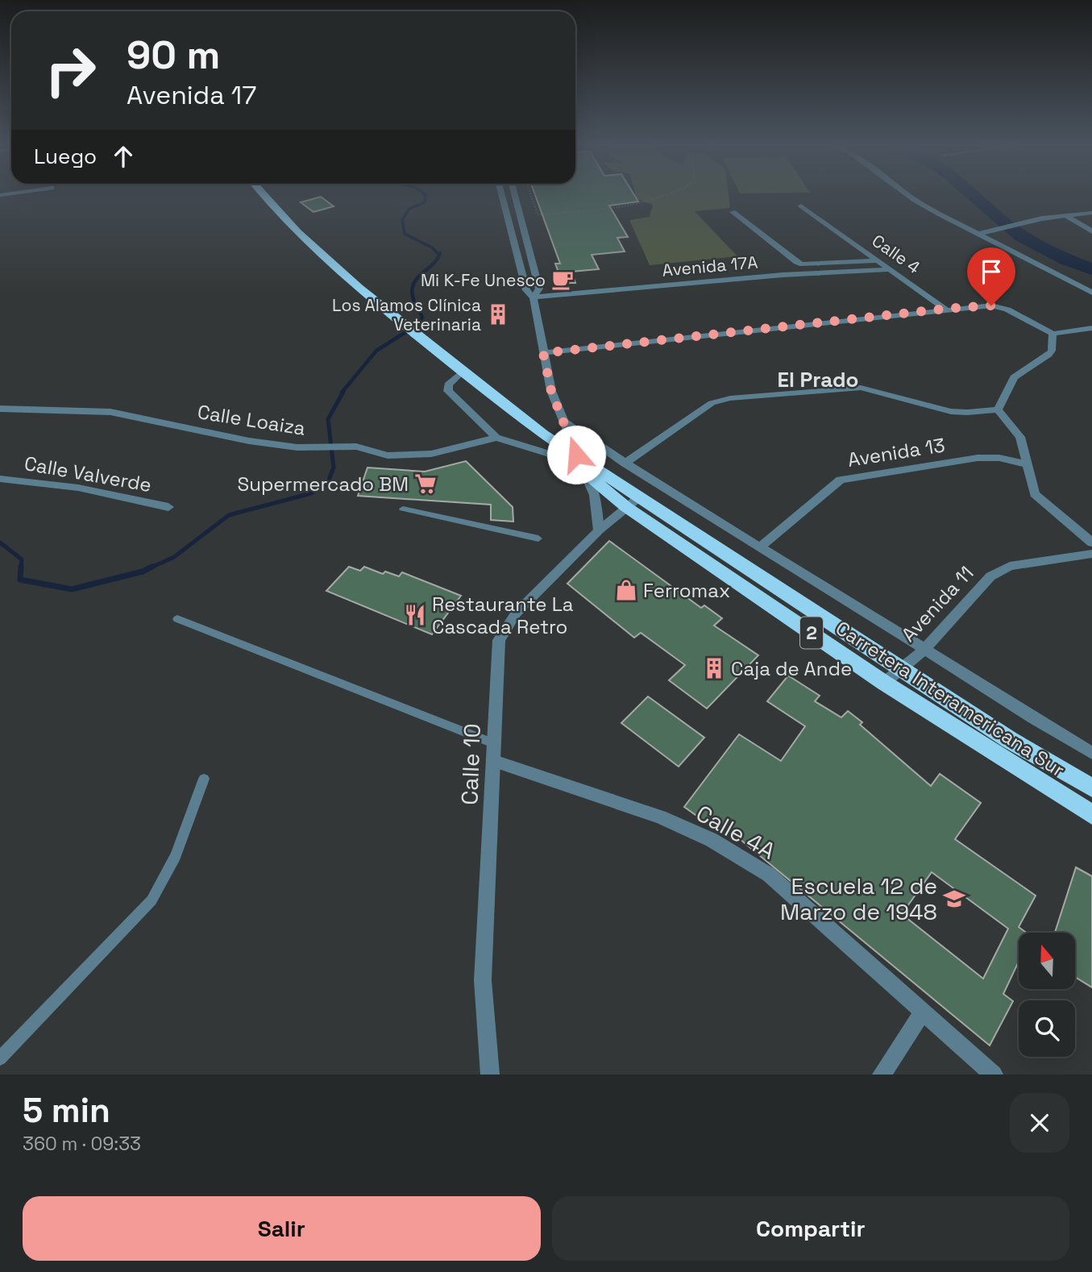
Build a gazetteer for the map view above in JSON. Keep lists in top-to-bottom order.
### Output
{
  "streets": {
    "highway": ["2", "Carretera Interamericana Sur"],
    "street": [
      "Calle 4",
      "Avenida 17A",
      "Calle Loaiza",
      "Avenida 13",
      "Calle Valverde",
      "Avenida 11",
      "Calle 10",
      "Calle 4A"
    ]
  },
  "crossings": [
    ["Calle 4", "Avenida 17A"],
    ["Avenida 11", "Carretera Interamericana Sur"],
    ["Carretera Interamericana Sur", "Calle 10"],
    ["Calle 10", "Calle 4A"]
  ],
  "districts": ["El Prado"],
  "places": {
    "cafe": ["Mi K-Fe Unesco"],
    "building": ["Los Alamos Clínica Veterinaria", "Caja de Ande"],
    "supermarket": ["Supermercado BM"],
    "shop": ["Ferromax"],
    "restaurant": ["Restaurante La Cascada Retro"],
    "school or university": ["Escuela 12 de Marzo de 1948"]
  },
  "north": "top",
  "page": {
    "turn": ["90 m", "Avenida 17"],
    "then": "Luego",
    "heading": ["5 min", "360 m · 09:33"],
    "buttons": ["Salir", "Compartir"]
  }
}
